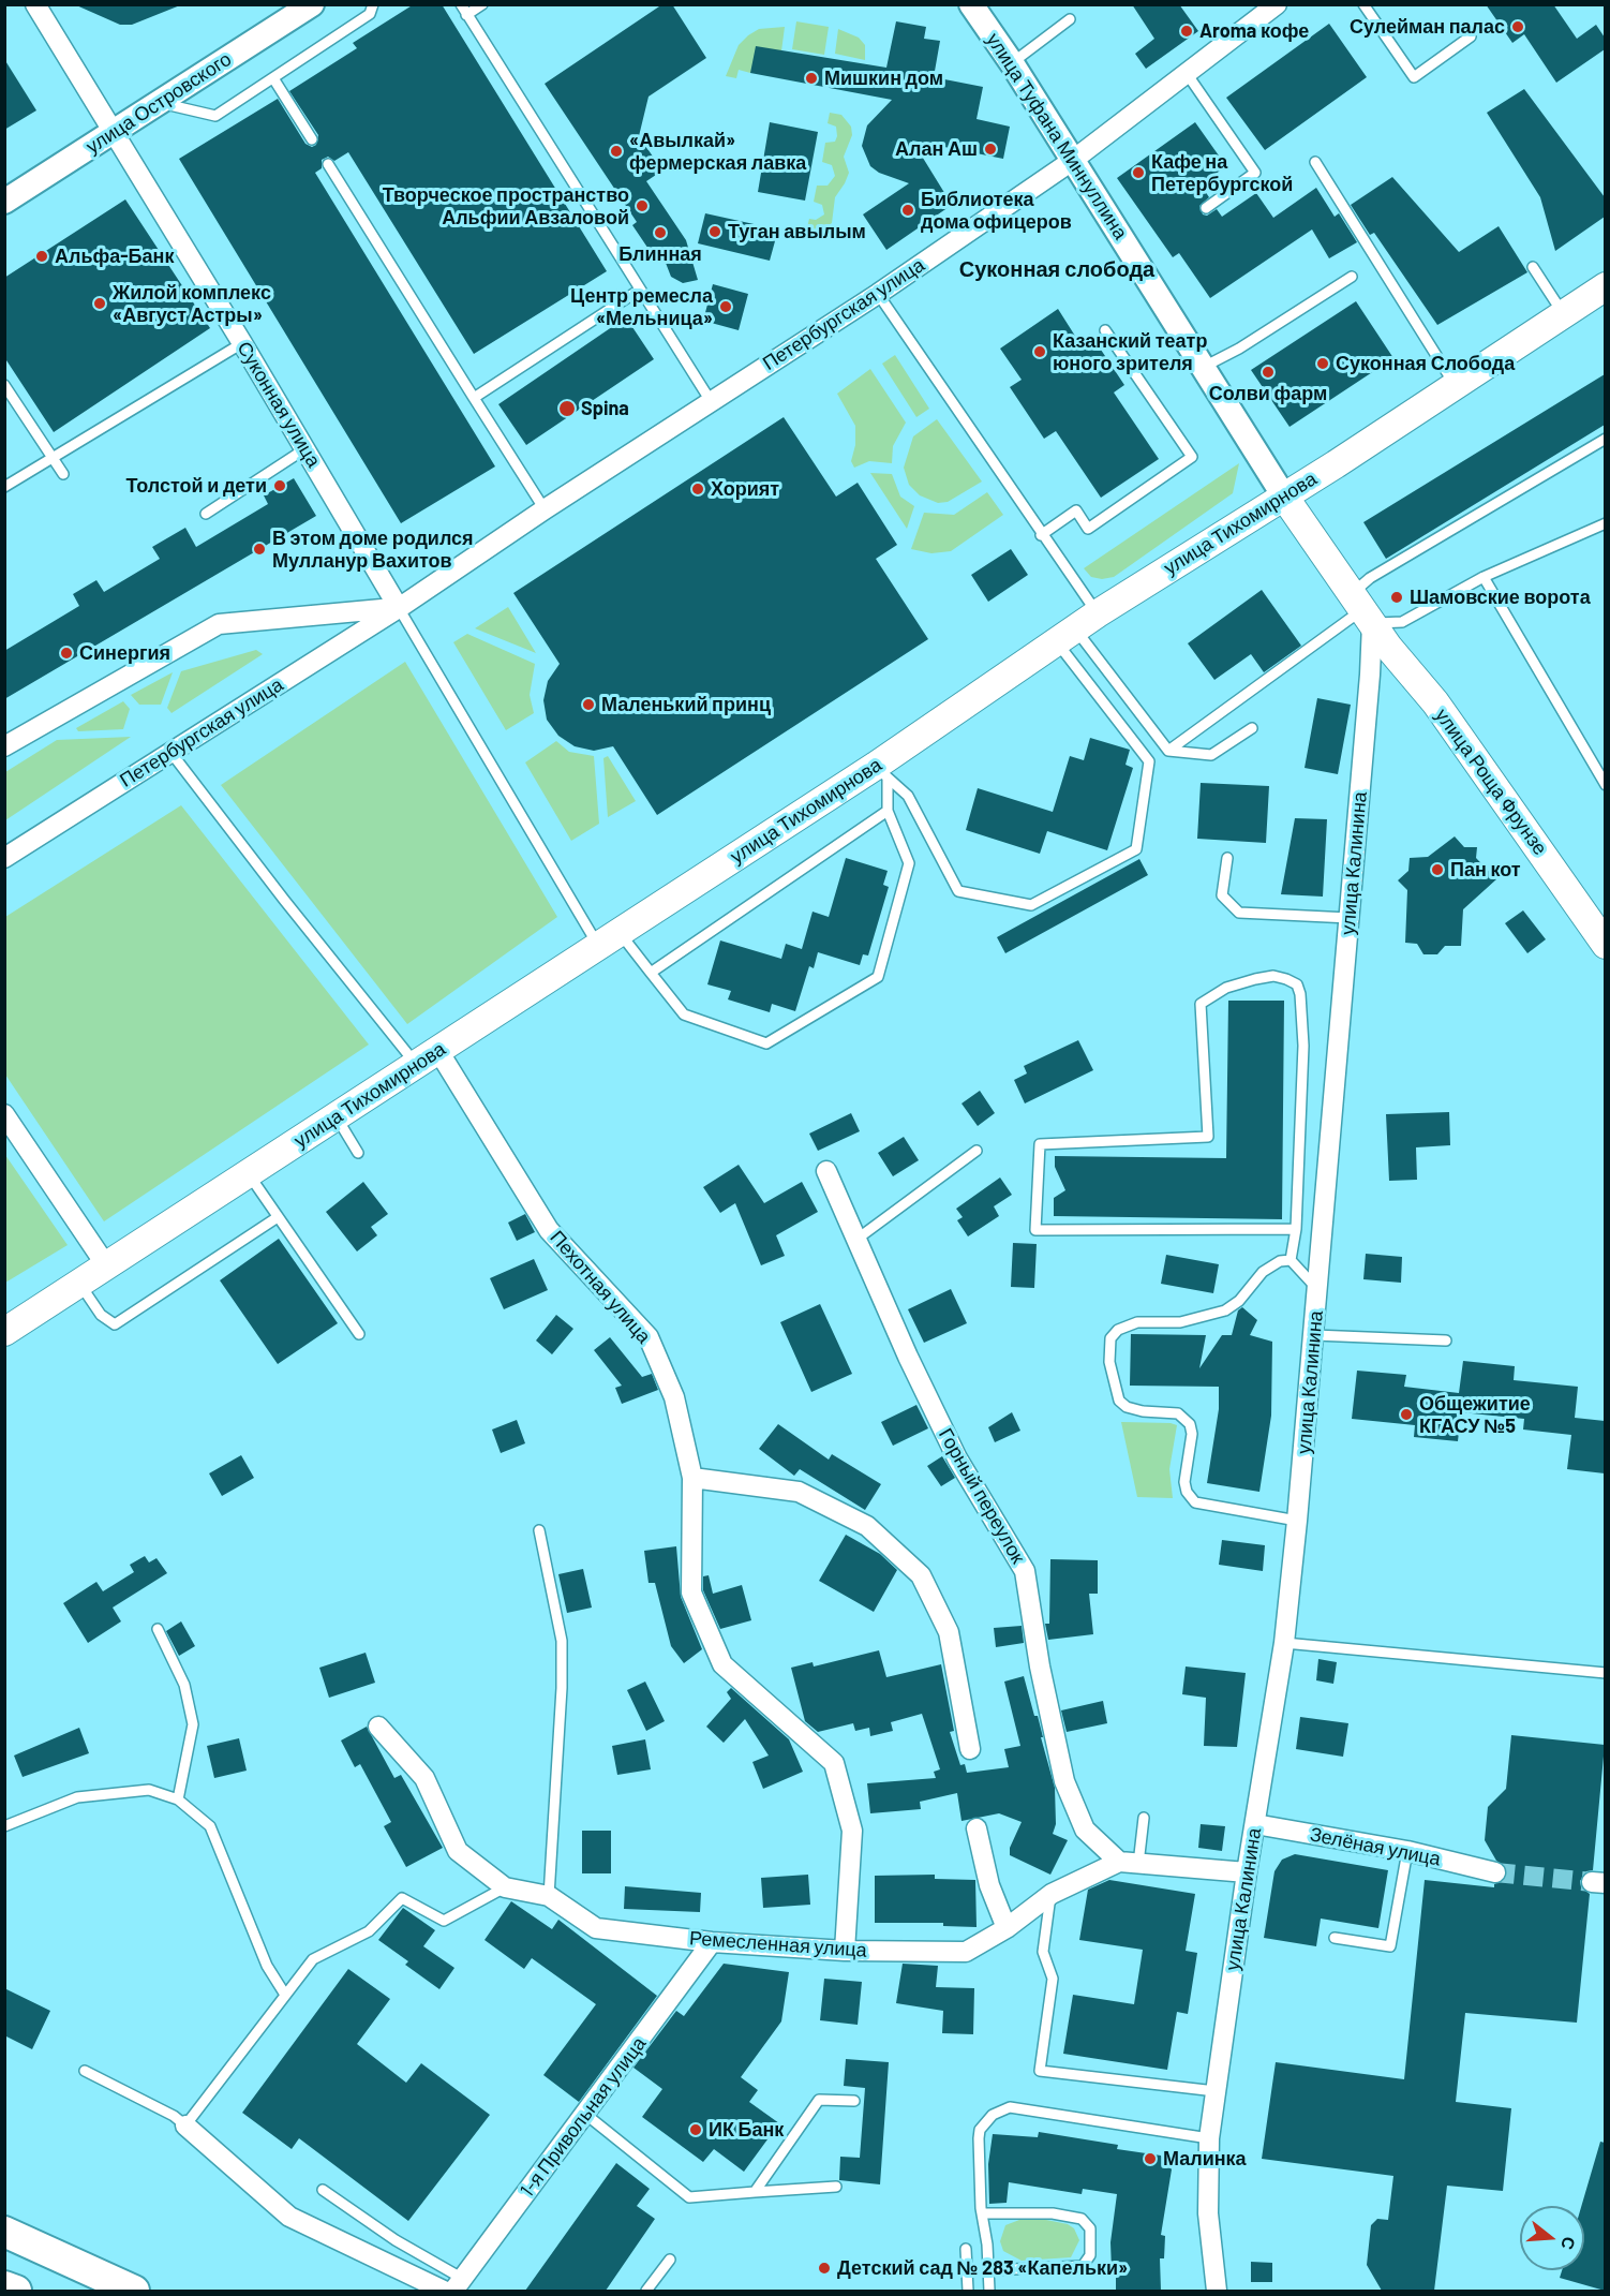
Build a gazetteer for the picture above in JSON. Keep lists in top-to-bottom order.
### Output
{
  "streets": {
    "main road": ["улица Тихомирнова", "улица Роща Фрунзе"],
    "street": [
      "улица Островского",
      "улица Туфана Миннуллина",
      "Петербургская улица",
      "Суконная улица",
      "улица Калинина",
      "Пехотная улица",
      "Горный переулок",
      "Зелёная улица",
      "Ремесленная улица",
      "1-я Привольная улица"
    ]
  },
  "crossings": [
    ["улица Островского", "Суконная улица"],
    ["улица Туфана Миннуллина", "Петербургская улица"],
    ["улица Туфана Миннуллина", "улица Тихомирнова"],
    ["Петербургская улица", "Суконная улица"],
    ["улица Тихомирнова", "Пехотная улица"],
    ["улица Роща Фрунзе", "улица Калинина"],
    ["улица Калинина", "Зелёная улица"],
    ["Пехотная улица", "Ремесленная улица"],
    ["Горный переулок", "Ремесленная улица"],
    ["Ремесленная улица", "1-я Привольная улица"]
  ],
  "districts": ["Суконная слобода"],
  "places": [
    "Сулейман палас",
    "Aroma кофе",
    "Мишкин дом",
    "Алан Аш",
    "«Авылкай» фермерская лавка",
    "Кафе на Петербургской",
    "Творческое пространство Альфии Авзаловой",
    "Библиотека дома офицеров",
    "Туган авылым",
    "Блинная",
    "Альфа-Банк",
    "Жилой комплекс «Август Астры»",
    "Центр ремесла «Мельница»",
    "Казанский театр юного зрителя",
    "Суконная Слобода",
    "Солви фарм",
    "Spina",
    "Толстой и дети",
    "Хорият",
    "В этом доме родился Мулланур Вахитов",
    "Шамовские ворота",
    "Синергия",
    "Маленький принц",
    "Пан кот",
    "Общежитие КГАСУ №5",
    "ИК Банк",
    "Малинка",
    "Детский сад № 283 «Капельки»"
  ],
  "north": "right"
}
